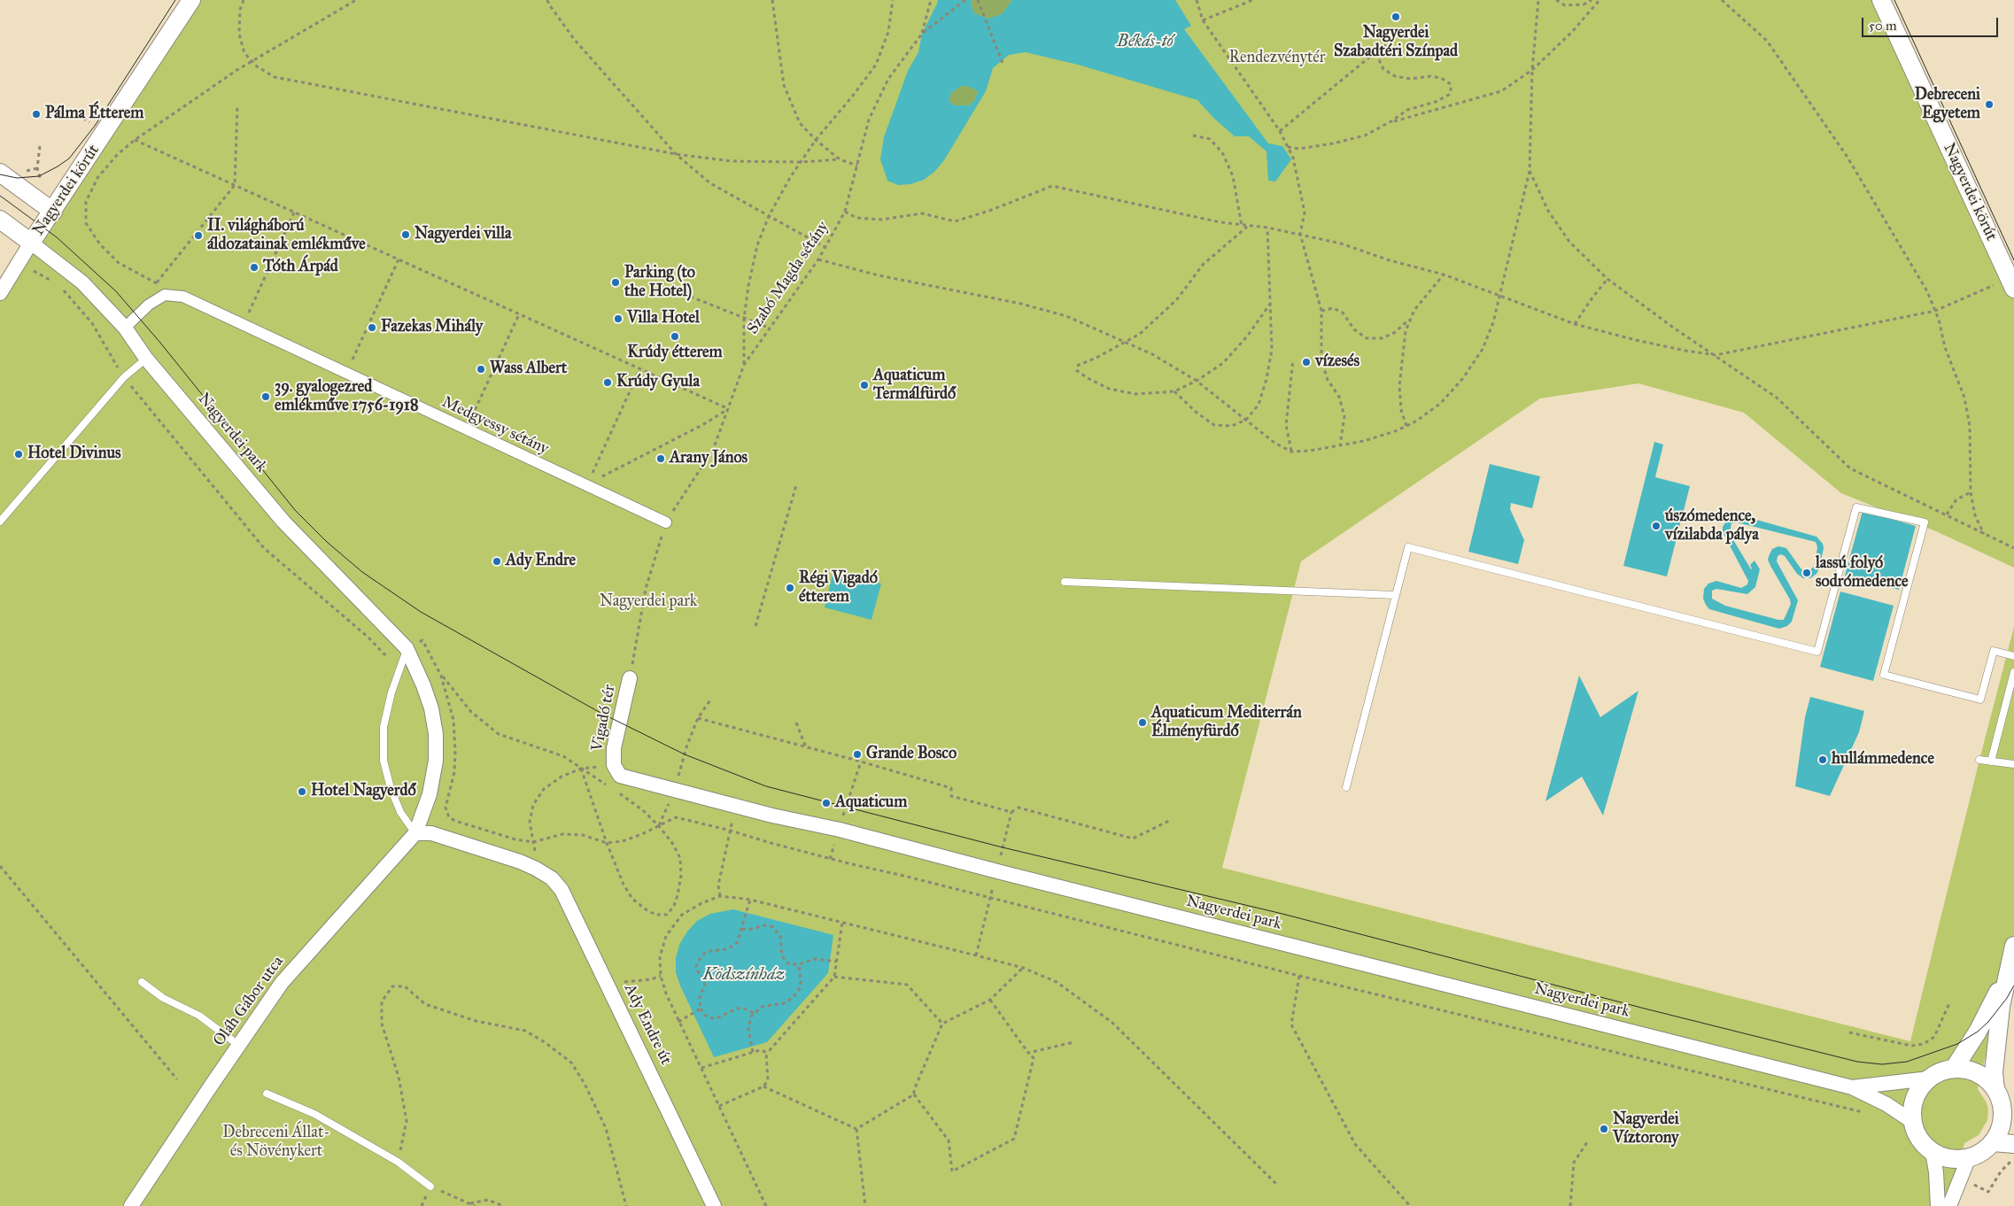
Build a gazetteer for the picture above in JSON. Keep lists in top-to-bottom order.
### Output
{
  "streets": {
    "street": [
      "Nagyerdei körút",
      "Medgyessy sétány",
      "Nagyerdei park",
      "Vigadó tér",
      "Oláh Gábor utca",
      "Ady Endre út"
    ],
    "path": ["Szabó Magda sétány"]
  },
  "crossings": [
    ["Nagyerdei körút", "Nagyerdei park"],
    ["Medgyessy sétány", "Nagyerdei park"],
    ["Nagyerdei park", "Vigadó tér"],
    ["Oláh Gábor utca", "Ady Endre út"]
  ],
  "water": ["Békás-tó", "Ködszínház"],
  "parks": ["Rendezvénytér", "Nagyerdei park", "Debreceni Állat- és Növénykert"],
  "places": [
    "Nagyerdei Szabadtéri Színpad",
    "Debreceni Egyetem",
    "Pálma Étterem",
    "Nagyerdei villa",
    "II. világháború áldozatainak emlékműve",
    "Tóth Árpád",
    "Parking (to the Hotel)",
    "Villa Hotel",
    "Fazekas Mihály",
    "Krúdy étterem",
    "vízesés",
    "Wass Albert",
    "Krúdy Gyula",
    "Aquaticum Termálfürdő",
    "39. gyalogezred emlékműve 1756-1918",
    "Hotel Divinus",
    "Arany János",
    "úszómedence, vízilabda pálya",
    "Ady Endre",
    "lassú folyó sodrómedence",
    "Régi Vigadó étterem",
    "Aquaticum Mediterrán Élményfürdő",
    "Grande Bosco",
    "hullámmedence",
    "Hotel Nagyerdő",
    "Aquaticum",
    "Nagyerdei Víztorony"
  ],
  "scale_bar": "50 m"
}
